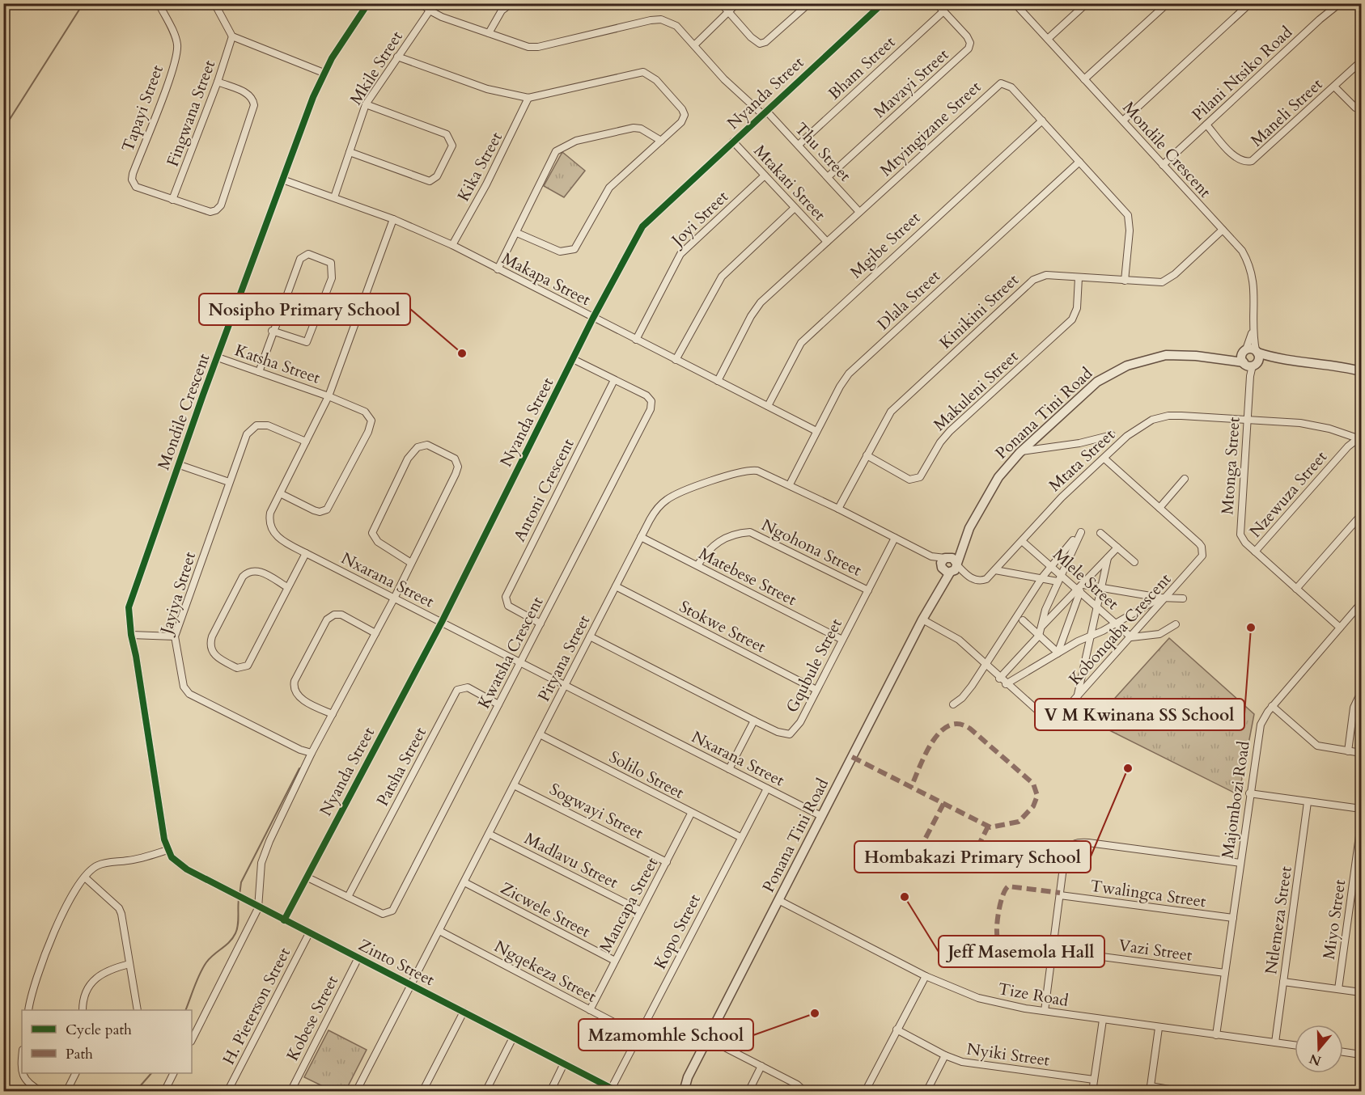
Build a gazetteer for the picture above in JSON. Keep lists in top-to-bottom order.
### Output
{
  "streets": {
    "street": [
      "Mkile Street",
      "Bham Street",
      "Pilani Ntsiko Road",
      "Mavayi Street",
      "Nyanda Street",
      "Tapayi Street",
      "Maneli Street",
      "Fingwana Street",
      "Mtyingizane Street",
      "Mondile Crescent",
      "Thu Street",
      "Kika Street",
      "Mtakati Street",
      "Joyi Street",
      "Mgibe Street",
      "Makapa Street",
      "Dlala Street",
      "Kinikini Street",
      "Katsha Street",
      "Makuleni Street",
      "Ponana Tini Road",
      "Mtata Street",
      "Mtonga Street",
      "Antoni Crescent",
      "Nzewuza Street",
      "Ngohona Street",
      "Matebese Street",
      "Mlele Street",
      "Nxarana Street",
      "Jayiya Street",
      "Stokwe Street",
      "Kobonqaba Crescent",
      "Kwatsha Crescent",
      "Pityana Street",
      "Gqubule Street",
      "Patsha Street",
      "Solilo Street",
      "Majombozi Road",
      "Sogwayi Street",
      "Madlavu Street",
      "Twalingca Street",
      "Mancapa Street",
      "Zicwele Street",
      "Miyo Street",
      "Ntlemeza Street",
      "Kopo Street",
      "Vazi Street",
      "Zinto Street",
      "Ngqekeza Street",
      "Tize Road",
      "H. Pieterson Street",
      "Kobese Street",
      "Nyiki Street"
    ]
  },
  "crossings": [
    ["Mkile Street", "Thu Street"],
    ["Mkile Street", "Makapa Street"],
    ["Bham Street", "Mavayi Street"],
    ["Bham Street", "Thu Street"],
    ["Pilani Ntsiko Road", "Maneli Street"],
    ["Pilani Ntsiko Road", "Mondile Crescent"],
    ["Mavayi Street", "Thu Street"],
    ["Nyanda Street", "Thu Street"],
    ["Nyanda Street", "Mtakati Street"],
    ["Nyanda Street", "Makapa Street"],
    ["Nyanda Street", "Nxarana Street"],
    ["Nyanda Street", "Kwatsha Crescent"],
    ["Nyanda Street", "Zinto Street"],
    ["Tapayi Street", "Fingwana Street"],
    ["Mtyingizane Street", "Thu Street"],
    ["Mtyingizane Street", "Mtakati Street"],
    ["Mtyingizane Street", "Mgibe Street"],
    ["Mtyingizane Street", "Makapa Street"],
    ["Mtyingizane Street", "Dlala Street"],
    ["Mtyingizane Street", "Kinikini Street"],
    ["Mondile Crescent", "Makapa Street"],
    ["Mondile Crescent", "Kinikini Street"],
    ["Mondile Crescent", "Katsha Street"],
    ["Mondile Crescent", "Ponana Tini Road"],
    ["Mondile Crescent", "Zinto Street"],
    ["Kika Street", "Makapa Street"],
    ["Mtakati Street", "Joyi Street"],
    ["Joyi Street", "Makapa Street"],
    ["Mgibe Street", "Makapa Street"],
    ["Makapa Street", "Dlala Street"],
    ["Makapa Street", "Nxarana Street"],
    ["Dlala Street", "Pityana Street"],
    ["Kinikini Street", "Makuleni Street"],
    ["Kinikini Street", "Pityana Street"],
    ["Katsha Street", "Nxarana Street"],
    ["Ponana Tini Road", "Mtata Street"],
    ["Ponana Tini Road", "Mtonga Street"],
    ["Ponana Tini Road", "Nxarana Street"],
    ["Ponana Tini Road", "Kobonqaba Crescent"],
    ["Ponana Tini Road", "Pityana Street"],
    ["Ponana Tini Road", "Tize Road"],
    ["Mtata Street", "Mtonga Street"],
    ["Mtata Street", "Nzewuza Street"],
    ["Mtata Street", "Mlele Street"],
    ["Mtata Street", "Kobonqaba Crescent"],
    ["Mtonga Street", "Nzewuza Street"],
    ["Antoni Crescent", "Kwatsha Crescent"],
    ["Nzewuza Street", "Majombozi Road"],
    ["Ngohona Street", "Matebese Street"],
    ["Ngohona Street", "Gqubule Street"],
    ["Matebese Street", "Pityana Street"],
    ["Matebese Street", "Gqubule Street"],
    ["Mlele Street", "Kobonqaba Crescent"],
    ["Nxarana Street", "Jayiya Street"],
    ["Nxarana Street", "Kwatsha Crescent"],
    ["Nxarana Street", "Pityana Street"],
    ["Nxarana Street", "Kopo Street"],
    ["Stokwe Street", "Pityana Street"],
    ["Stokwe Street", "Gqubule Street"],
    ["Kwatsha Crescent", "Patsha Street"],
    ["Pityana Street", "Gqubule Street"],
    ["Pityana Street", "Solilo Street"],
    ["Pityana Street", "Sogwayi Street"],
    ["Pityana Street", "Madlavu Street"],
    ["Pityana Street", "Zicwele Street"],
    ["Pityana Street", "Zinto Street"],
    ["Pityana Street", "Ngqekeza Street"],
    ["Solilo Street", "Mancapa Street"],
    ["Solilo Street", "Kopo Street"],
    ["Majombozi Road", "Twalingca Street"],
    ["Majombozi Road", "Vazi Street"],
    ["Majombozi Road", "Tize Road"],
    ["Sogwayi Street", "Mancapa Street"],
    ["Madlavu Street", "Mancapa Street"],
    ["Mancapa Street", "Zicwele Street"],
    ["Mancapa Street", "Ngqekeza Street"],
    ["Ntlemeza Street", "Tize Road"],
    ["Kopo Street", "Zinto Street"],
    ["Kopo Street", "Ngqekeza Street"],
    ["Zinto Street", "H. Pieterson Street"],
    ["Zinto Street", "Kobese Street"]
  ],
  "places": [
    "Nosipho Primary School",
    "V M Kwinana SS School",
    "Hombakazi Primary School",
    "Jeff Masemola Hall",
    "Mzamomhle School"
  ],
  "legend": ["Cycle path", "Path"],
  "north": "bottom"
}
